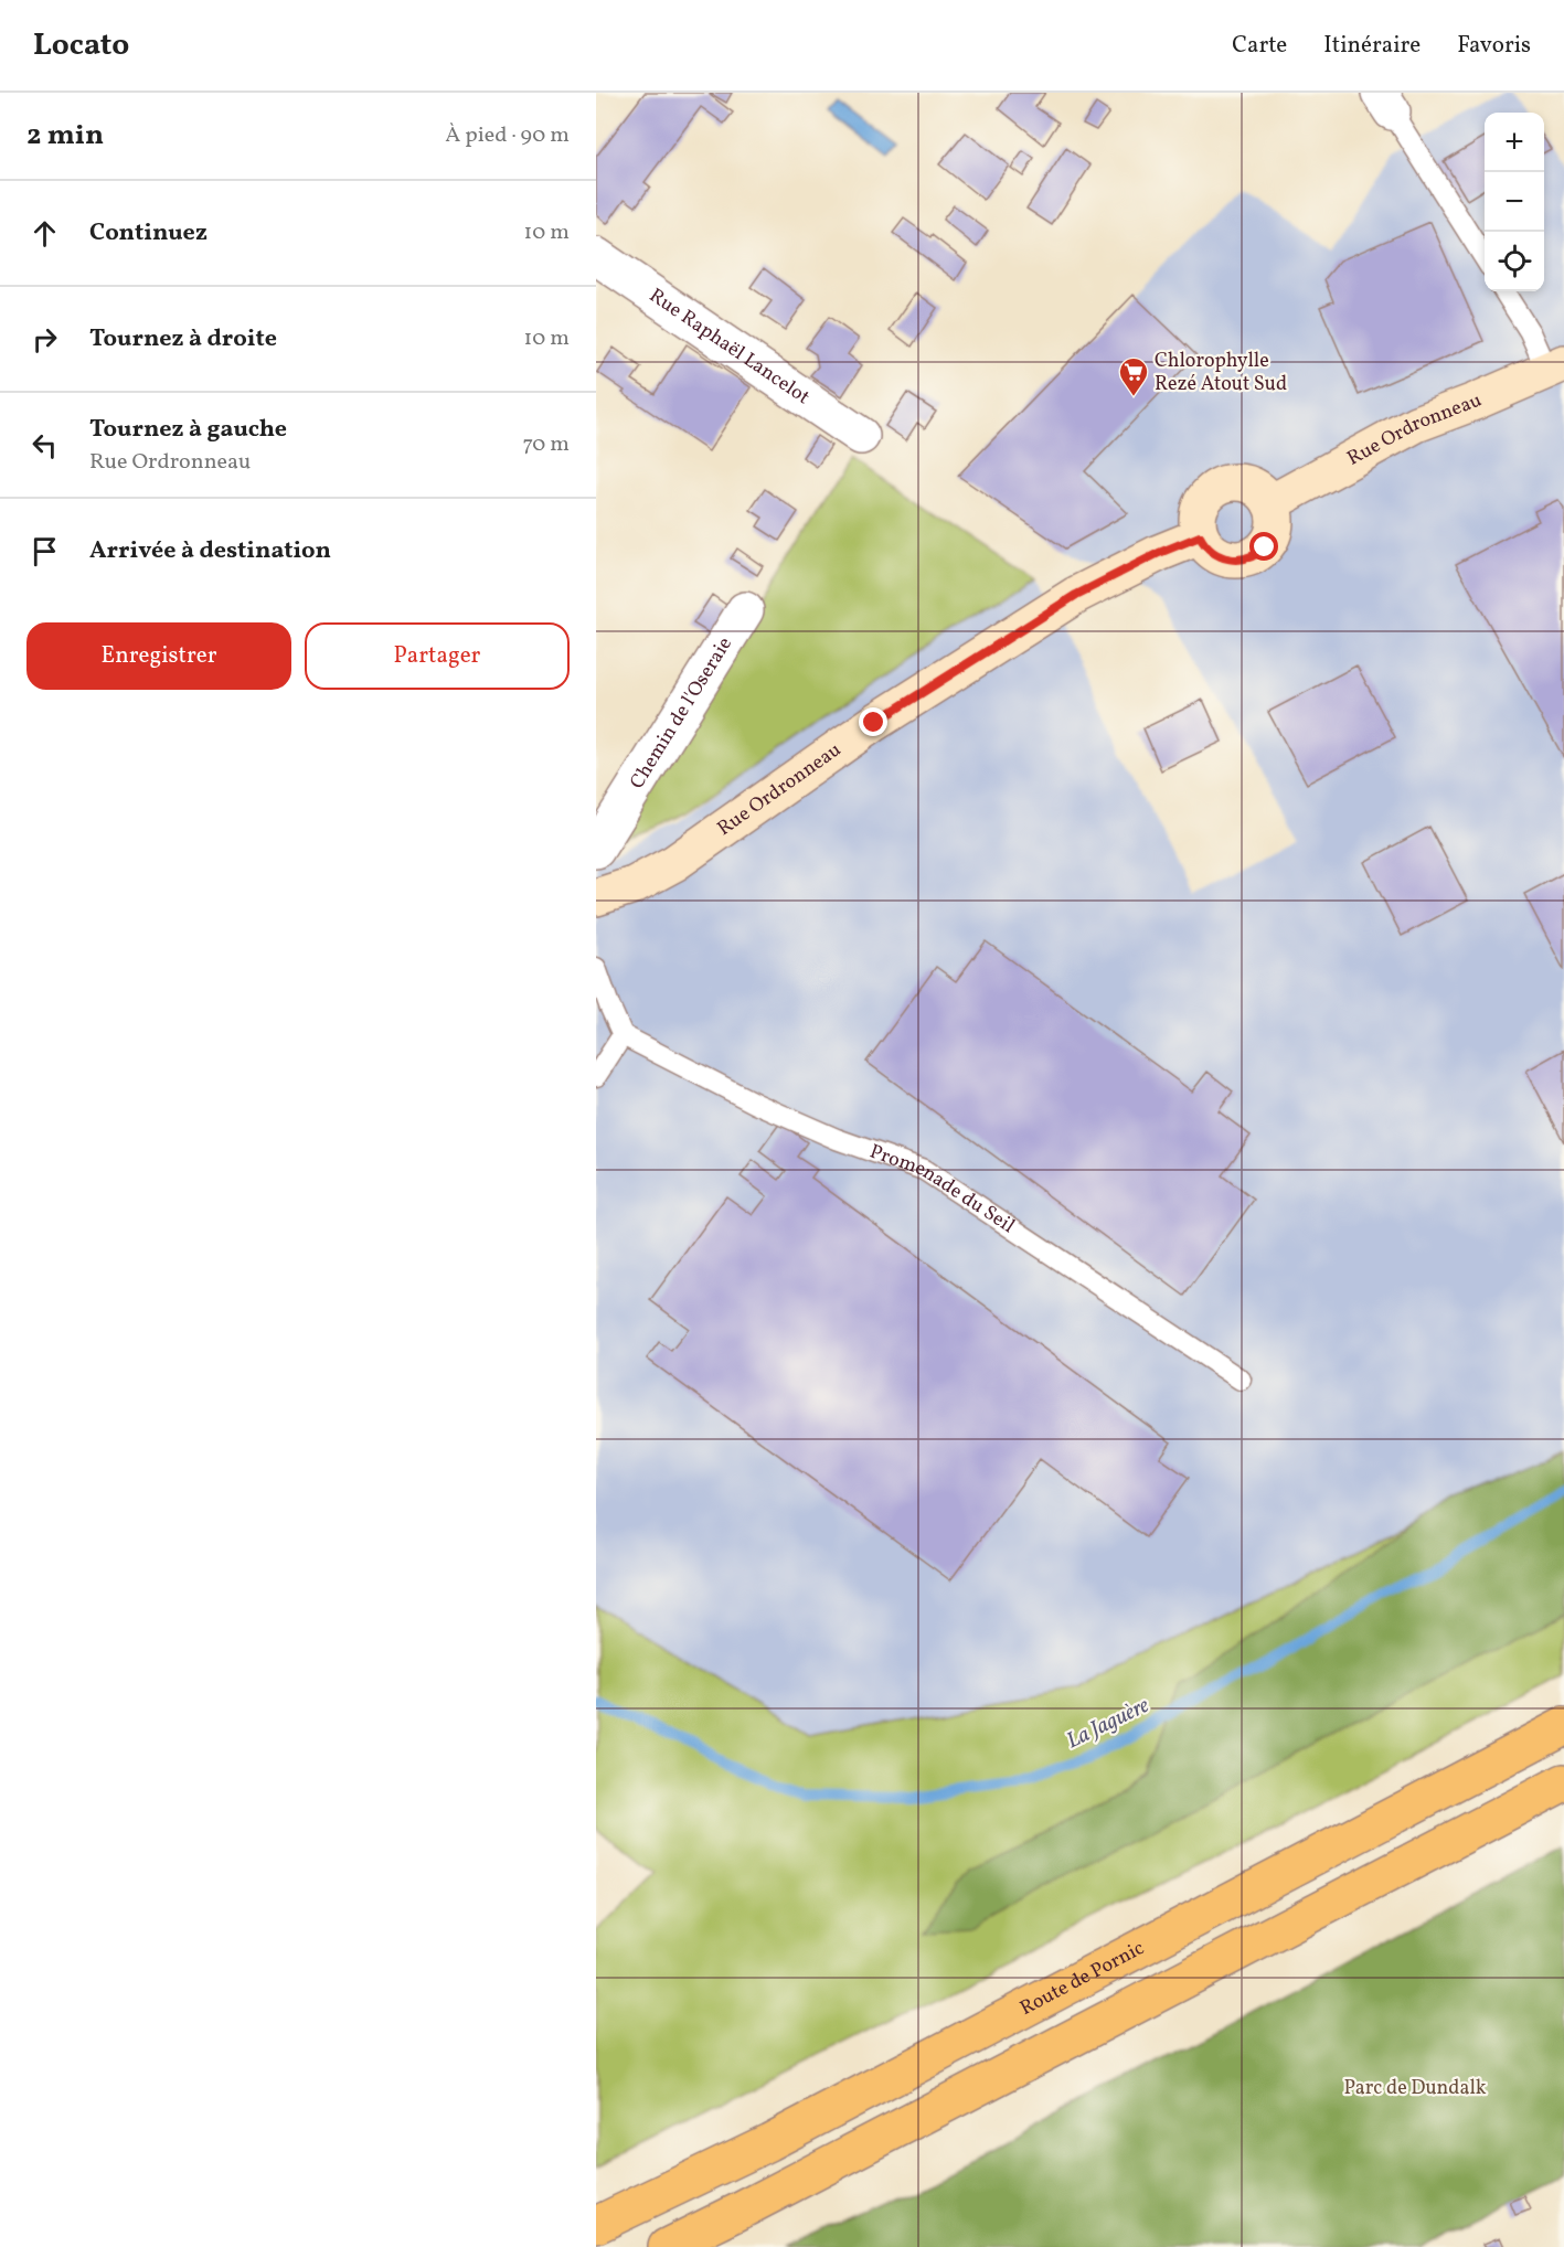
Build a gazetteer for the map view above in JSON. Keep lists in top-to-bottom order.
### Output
{
  "streets": {
    "main road": ["Route de Pornic"],
    "street": ["Rue Raphaël Lancelot", "Rue Ordronneau", "Chemin de l'Oseraie"],
    "lane": ["Promenade du Seil"]
  },
  "water": ["La Jaguère"],
  "parks": ["Parc de Dundalk"],
  "places": {
    "supermarket": ["Chlorophylle Rezé Atout Sud"]
  },
  "page": {
    "header": "Locato",
    "nav": ["Carte", "Itinéraire", "Favoris"],
    "heading": ["2 min", "À pied · 90 m"],
    "map_buttons": ["+", "−"],
    "list": [
      ["Continuez", "10 m"],
      ["Tournez à droite", "10 m"],
      ["Tournez à gauche", "Rue Ordronneau", "70 m"],
      "Arrivée à destination"
    ],
    "buttons": ["Enregistrer", "Partager"]
  }
}
